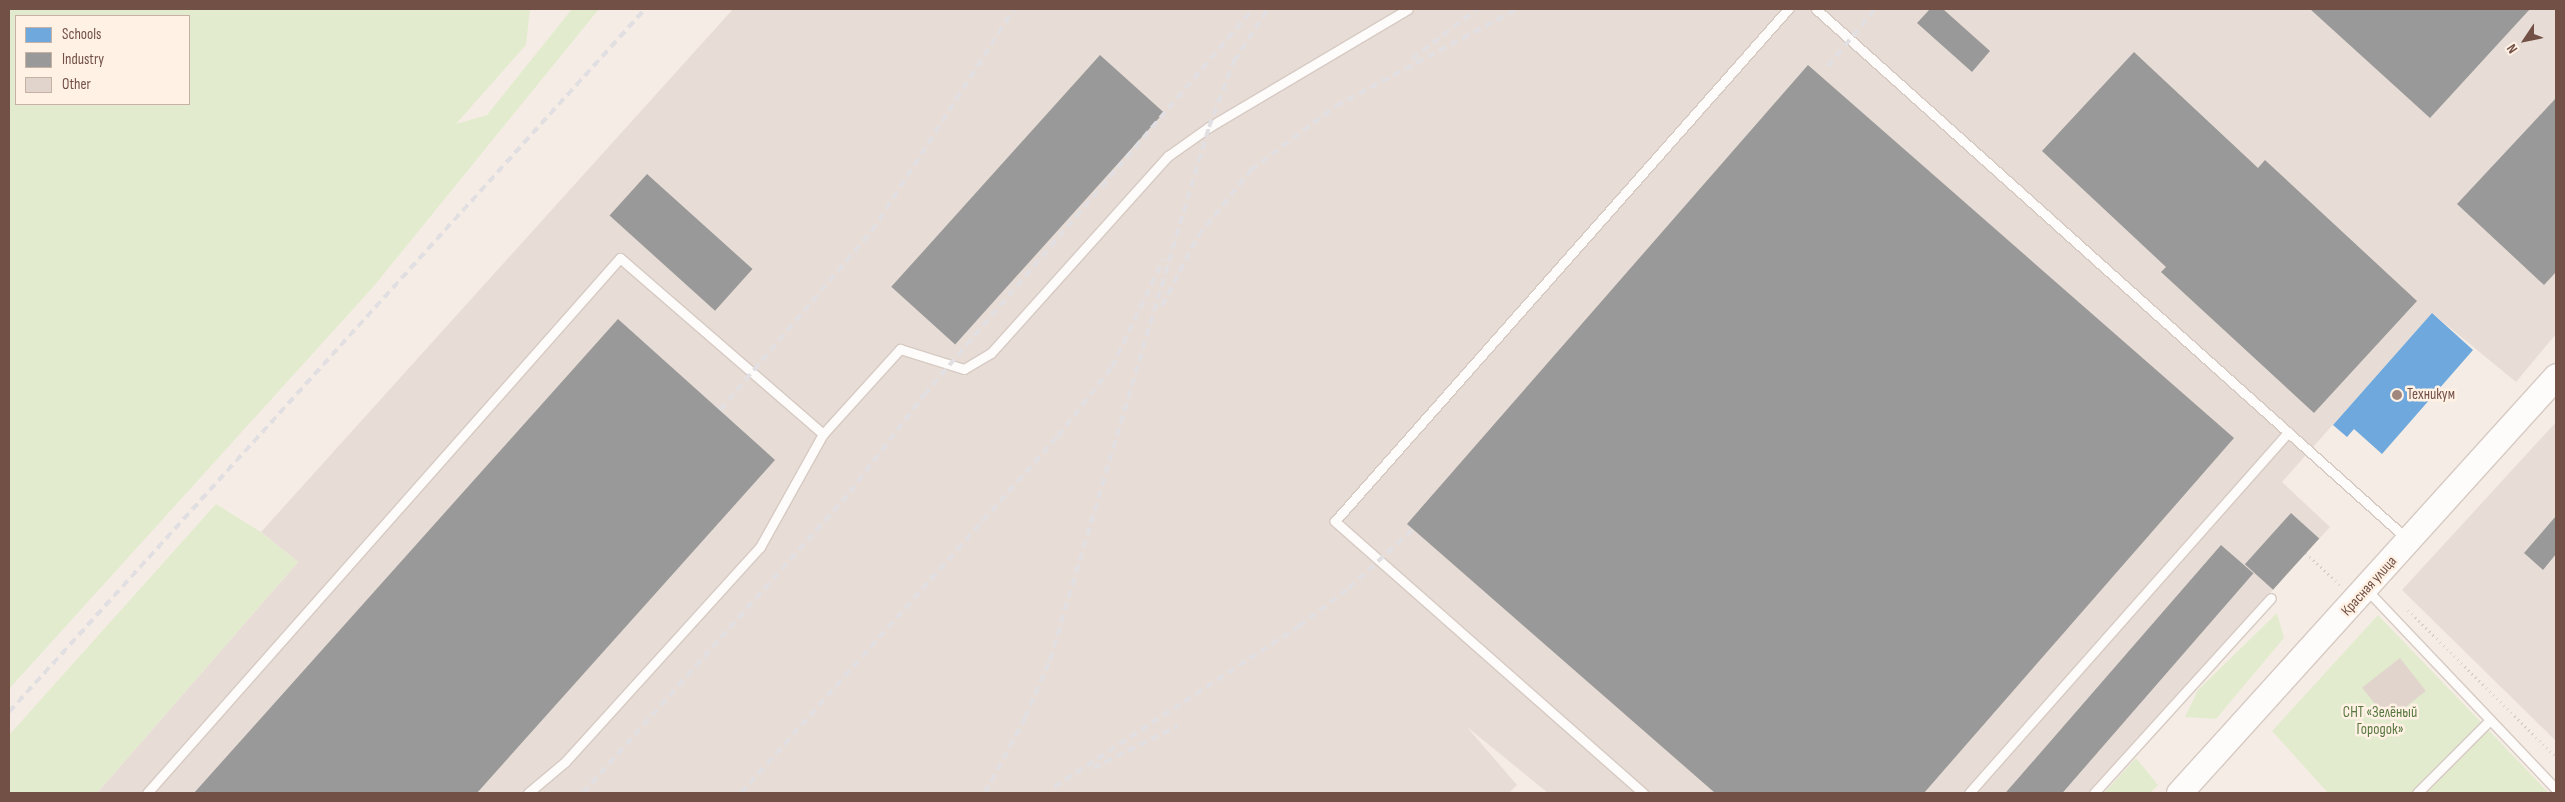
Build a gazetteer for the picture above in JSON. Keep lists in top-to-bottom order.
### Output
{
  "streets": {
    "main road": ["Красная улица"]
  },
  "parks": ["СНТ «Зелёный Городок»"],
  "places": ["Техникум"],
  "legend": ["Schools", "Industry", "Other"],
  "north": "bottom left"
}
